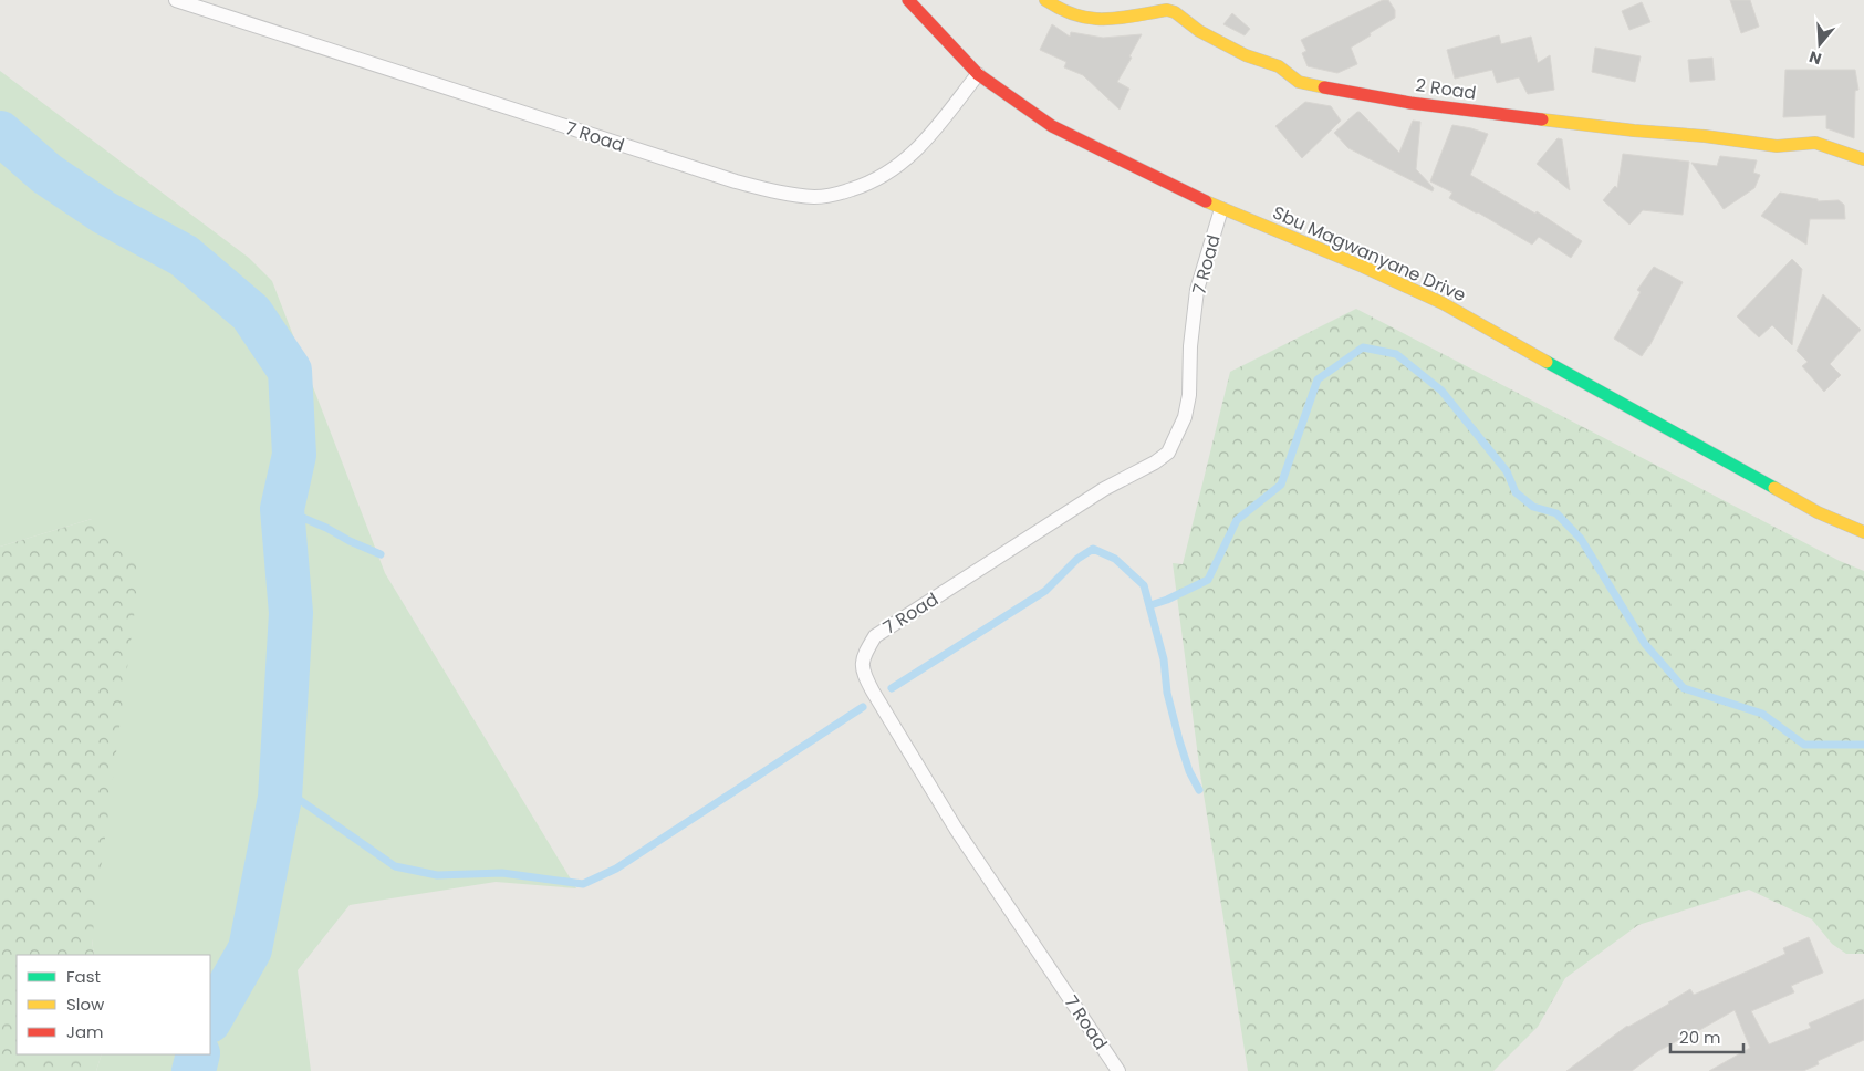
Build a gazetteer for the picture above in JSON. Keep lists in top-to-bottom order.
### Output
{
  "streets": {
    "main road": ["2 Road", "Sbu Magwanyane Drive"],
    "lane": ["7 Road"]
  },
  "crossings": [
    ["7 Road", "Sbu Magwanyane Drive"]
  ],
  "legend": ["Fast", "Slow", "Jam"],
  "scale_bar": "20 m",
  "north": "bottom"
}
